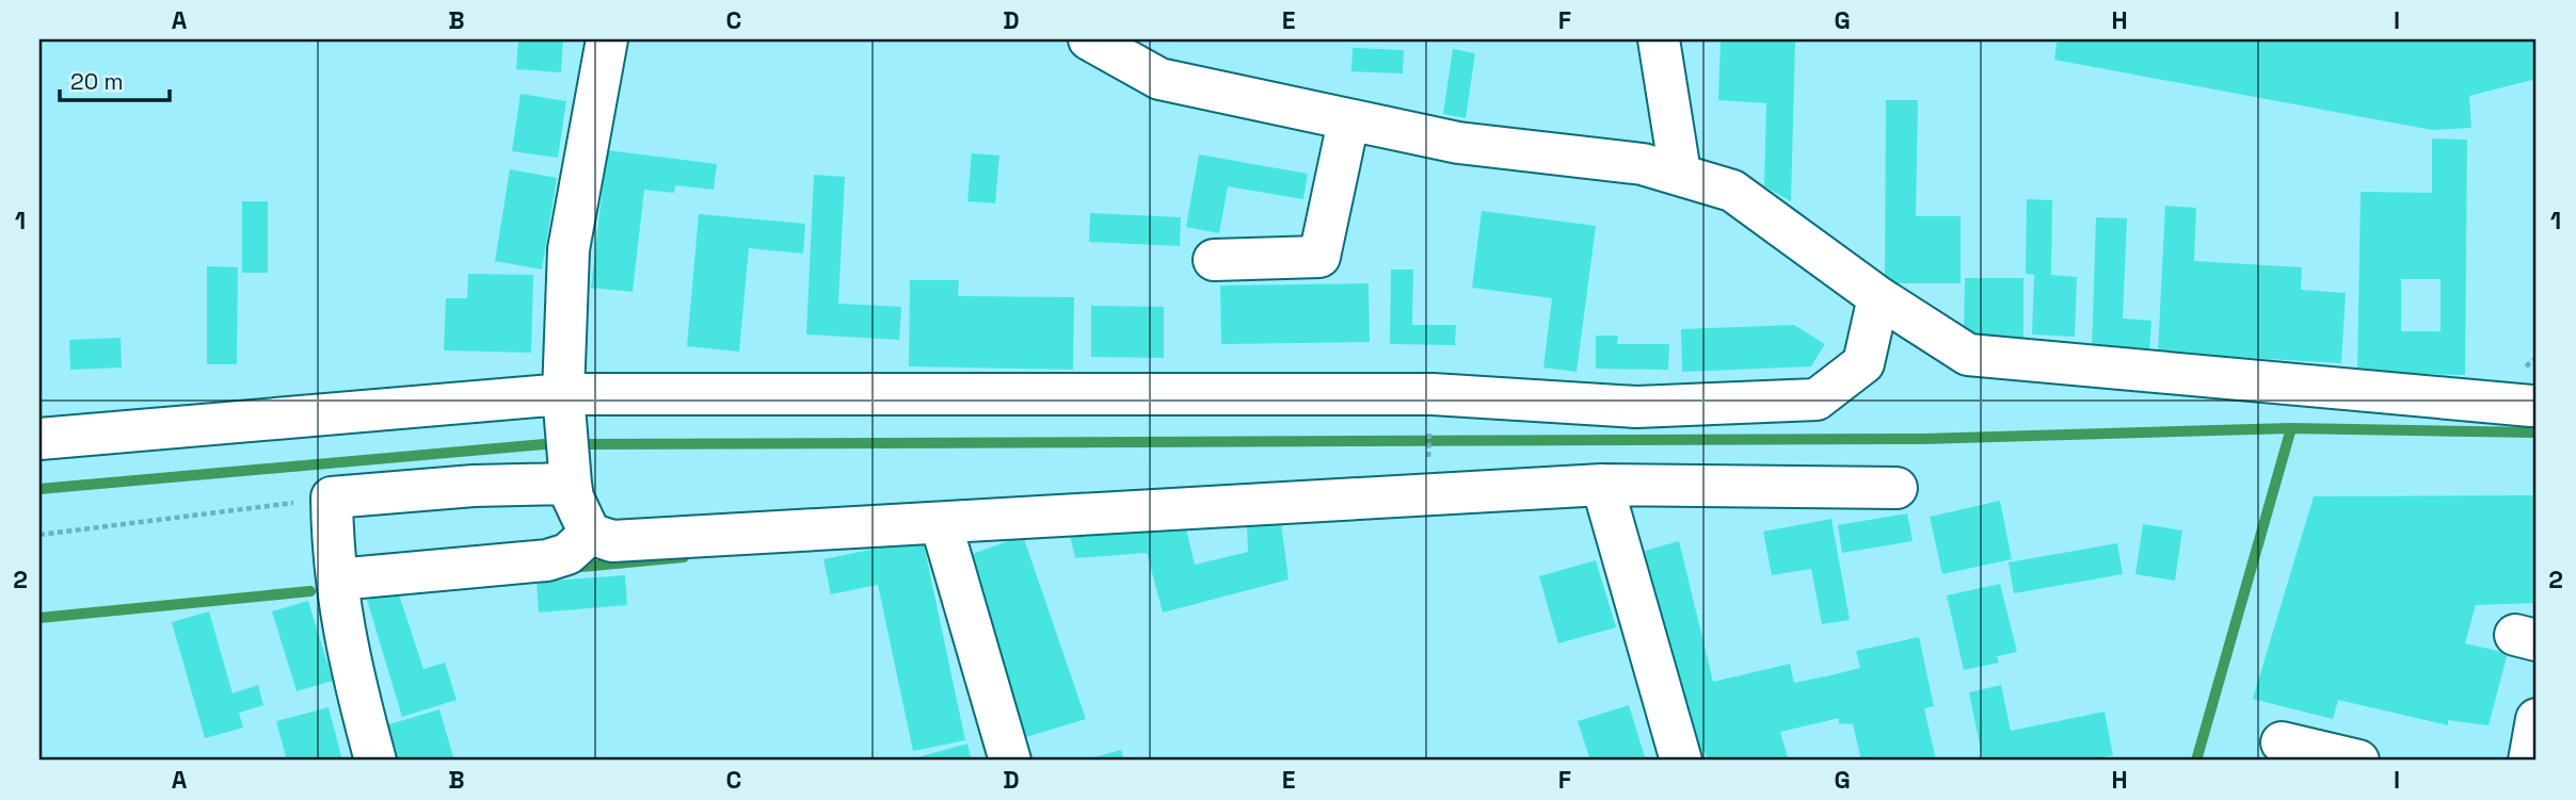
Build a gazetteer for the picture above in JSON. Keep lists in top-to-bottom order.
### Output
{
  "scale_bar": "20 m",
  "grid": {
    "columns": [
      "A",
      "B",
      "C",
      "D",
      "E",
      "F",
      "G",
      "H",
      "I"
    ],
    "rows": ["1", "2"]
  }
}
